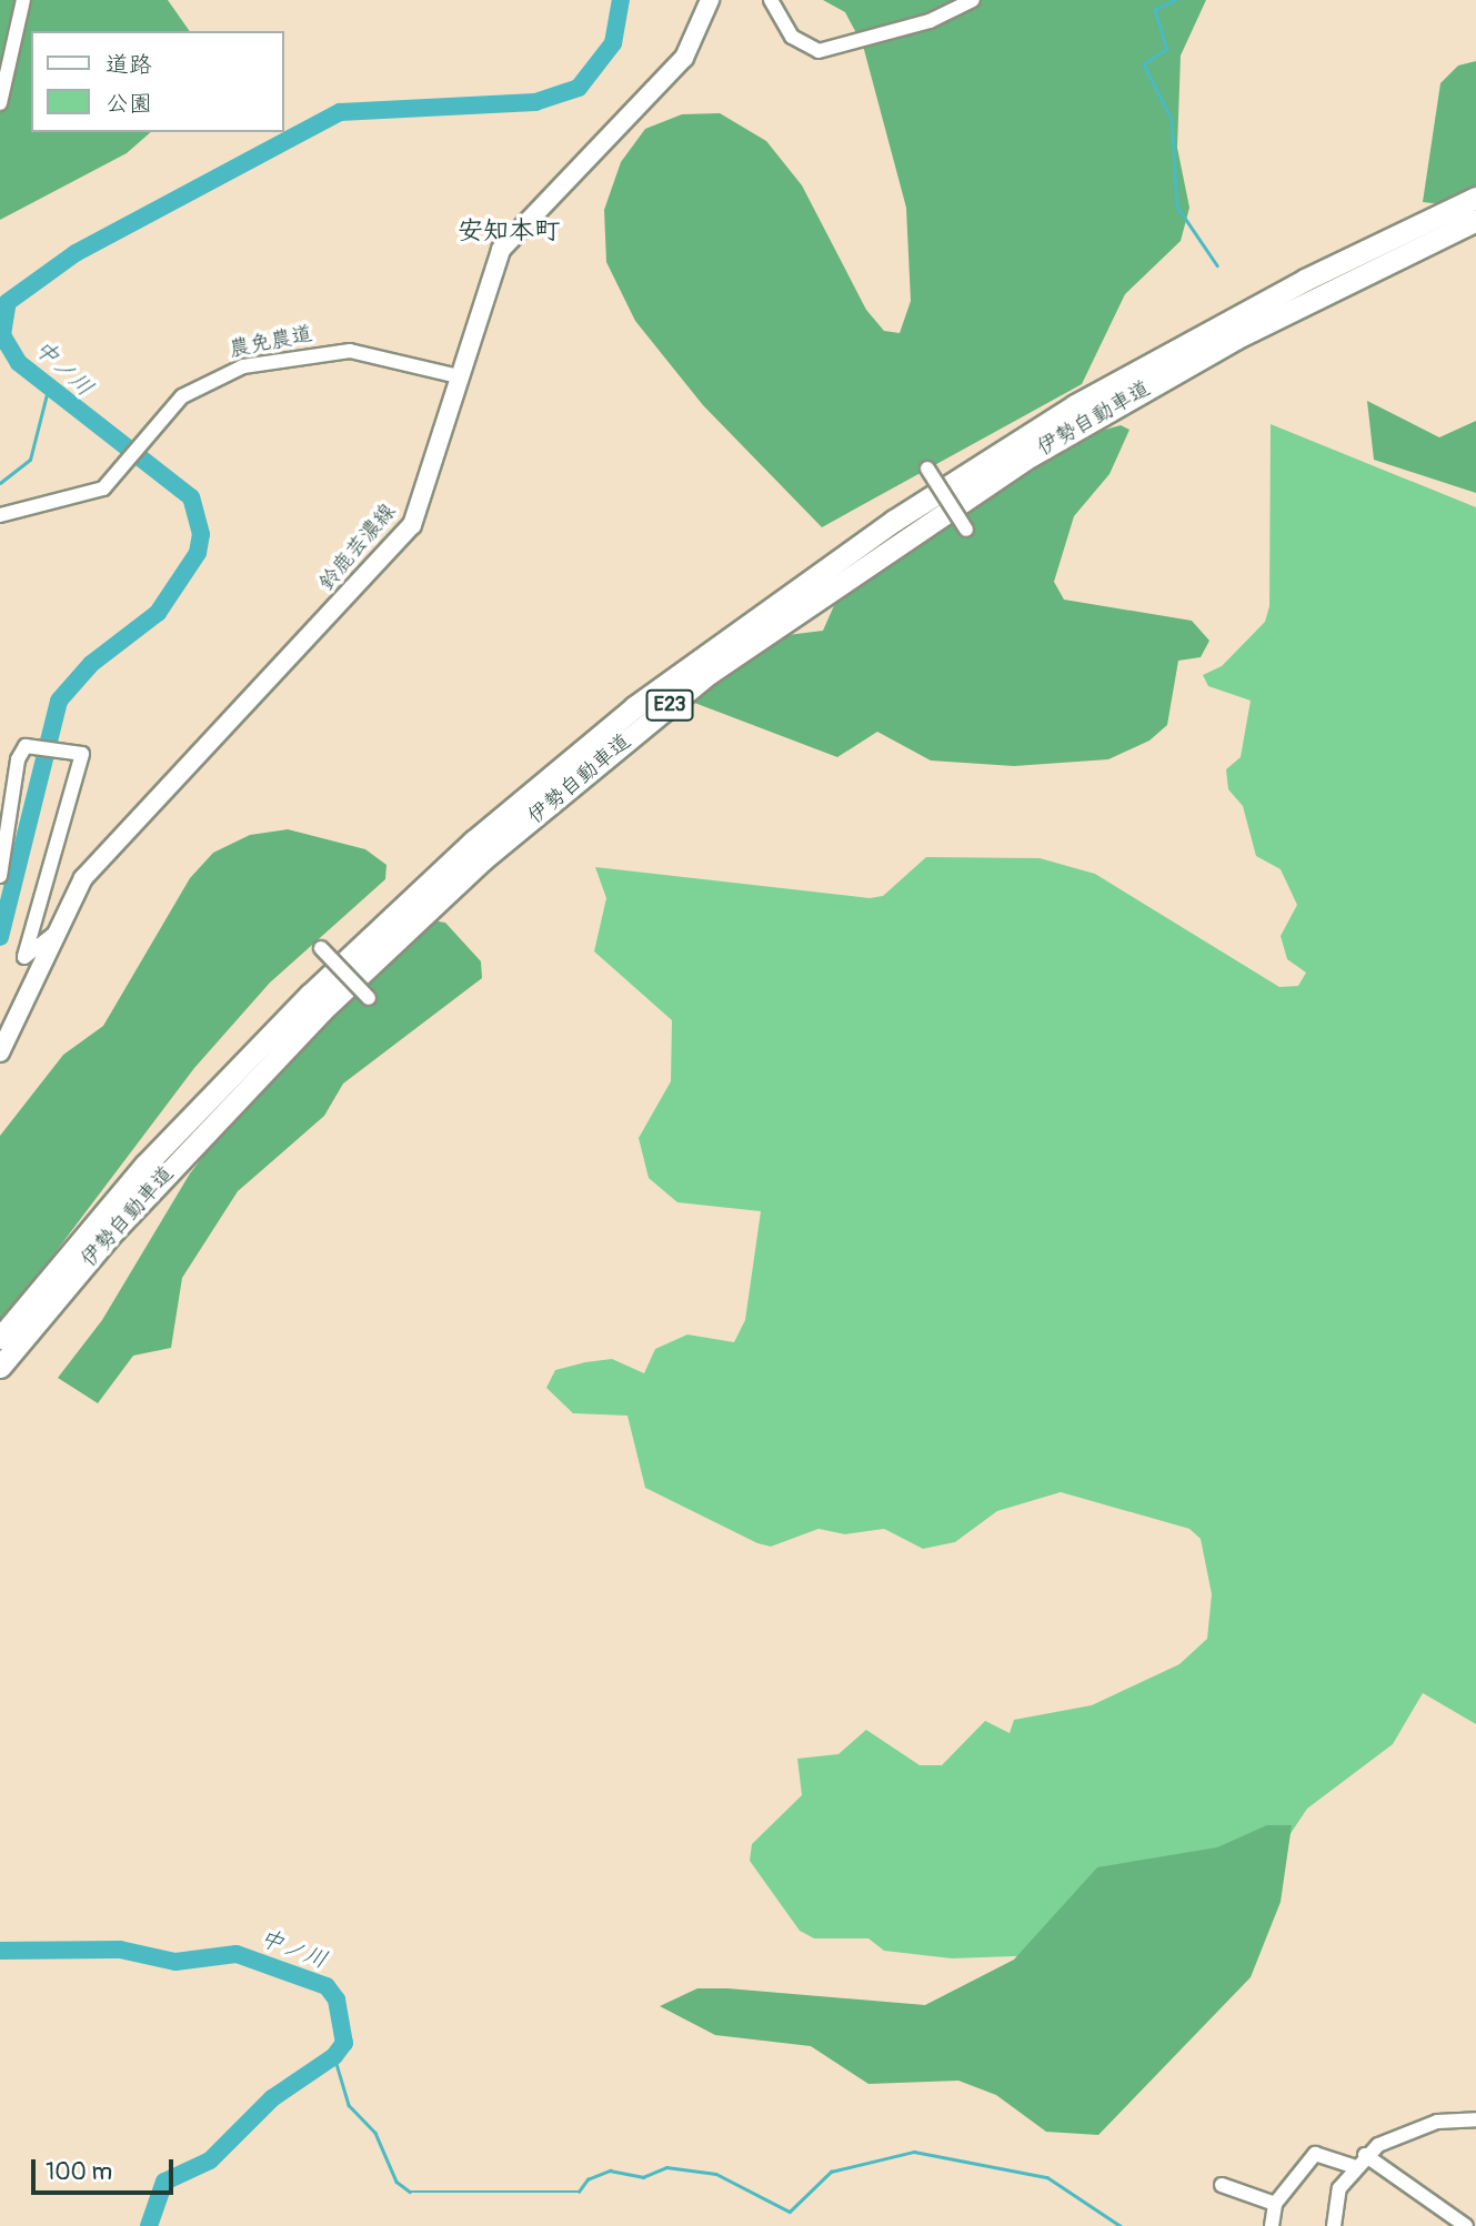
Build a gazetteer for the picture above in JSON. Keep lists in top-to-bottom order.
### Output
{
  "streets": {
    "highway": ["伊勢自動車道", "E23"],
    "main road": ["鈴鹿芸濃線"],
    "street": ["農免農道"]
  },
  "crossings": [
    ["農免農道", "鈴鹿芸濃線"]
  ],
  "districts": ["安知本町"],
  "water": ["中ノ川"],
  "legend": ["道路", "公園"],
  "scale_bar": "100 m"
}
